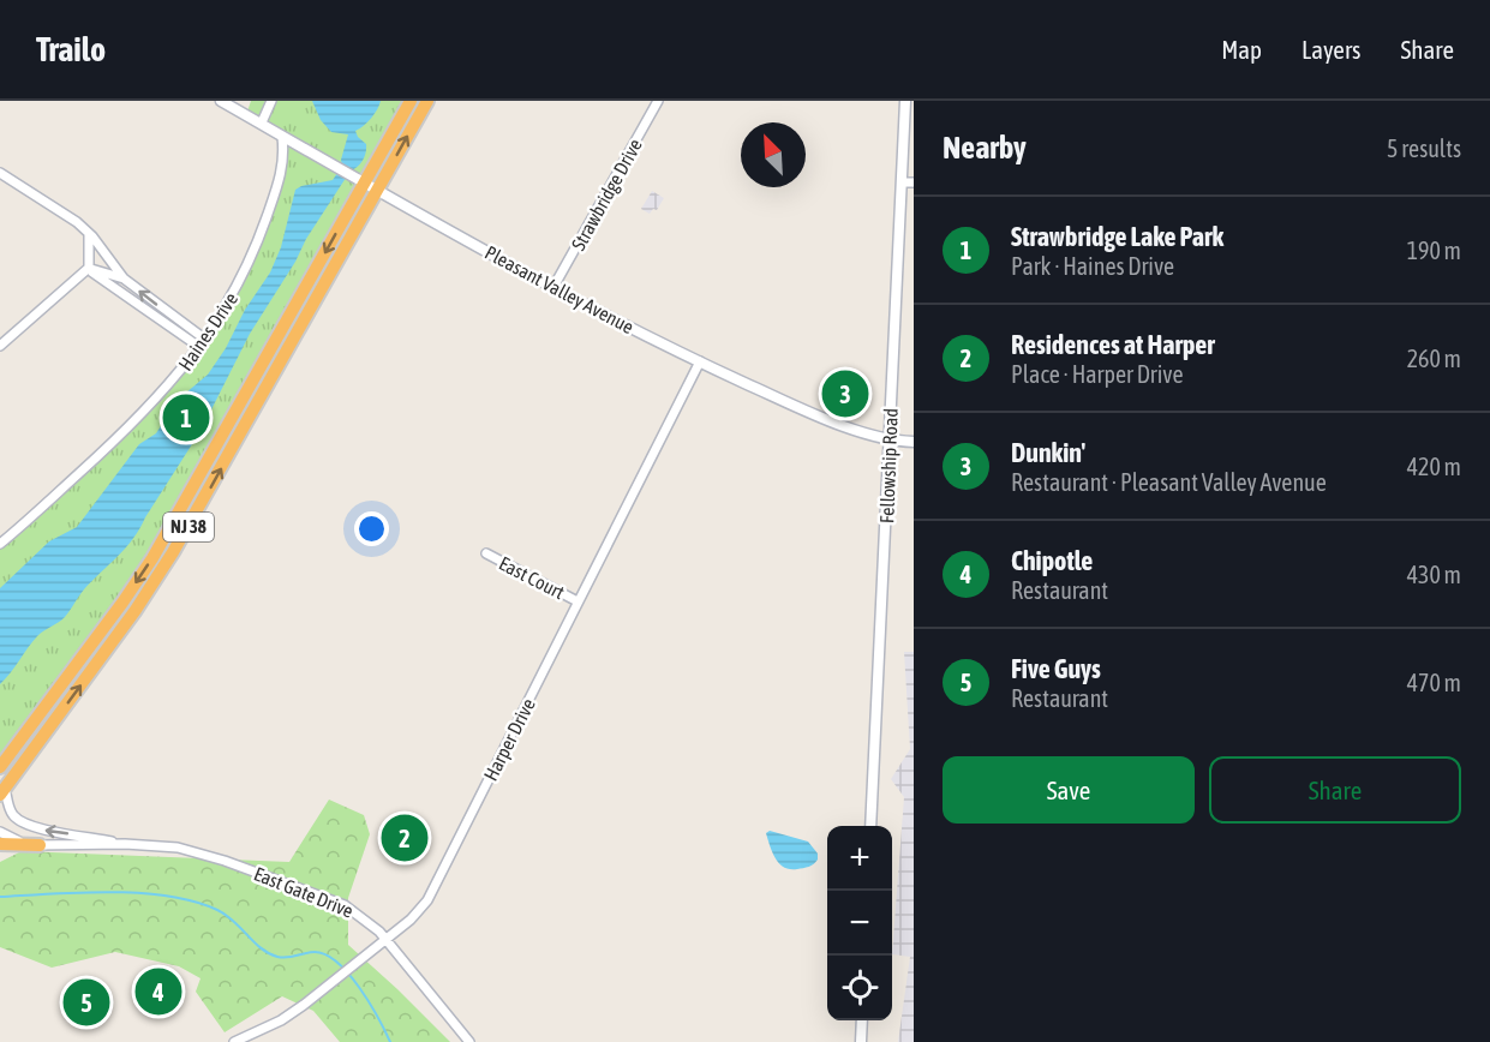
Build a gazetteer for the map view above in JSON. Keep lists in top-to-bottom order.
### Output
{
  "streets": {
    "highway": ["NJ 38"],
    "street": [
      "Strawbridge Drive",
      "Pleasant Valley Avenue",
      "Haines Drive",
      "Fellowship Road",
      "East Court",
      "Harper Drive",
      "East Gate Drive"
    ]
  },
  "crossings": [
    ["Strawbridge Drive", "Pleasant Valley Avenue"],
    ["Pleasant Valley Avenue", "Haines Drive"],
    ["Pleasant Valley Avenue", "Fellowship Road"],
    ["Pleasant Valley Avenue", "NJ 38"],
    ["Pleasant Valley Avenue", "Harper Drive"],
    ["NJ 38", "East Gate Drive"],
    ["East Court", "Harper Drive"],
    ["Harper Drive", "East Gate Drive"]
  ],
  "north": "top left",
  "page": {
    "header": "Trailo",
    "nav": ["Map", "Layers", "Share"],
    "heading": ["Nearby", "5 results"],
    "list": [
      {
        "mark": "1",
        "name": "Strawbridge Lake Park",
        "note": "Park · Haines Drive",
        "value": "190 m"
      },
      {
        "mark": "2",
        "name": "Residences at Harper",
        "note": "Place · Harper Drive",
        "value": "260 m"
      },
      {
        "mark": "3",
        "name": "Dunkin'",
        "note": "Restaurant · Pleasant Valley Avenue",
        "value": "420 m"
      },
      {
        "mark": "4",
        "name": "Chipotle",
        "note": "Restaurant",
        "value": "430 m"
      },
      {
        "mark": "5",
        "name": "Five Guys",
        "note": "Restaurant",
        "value": "470 m"
      }
    ],
    "pins": [
      "3",
      "1",
      "2",
      "4",
      "5"
    ],
    "buttons": ["Save", "Share"],
    "map_buttons": ["+", "−"]
  }
}
